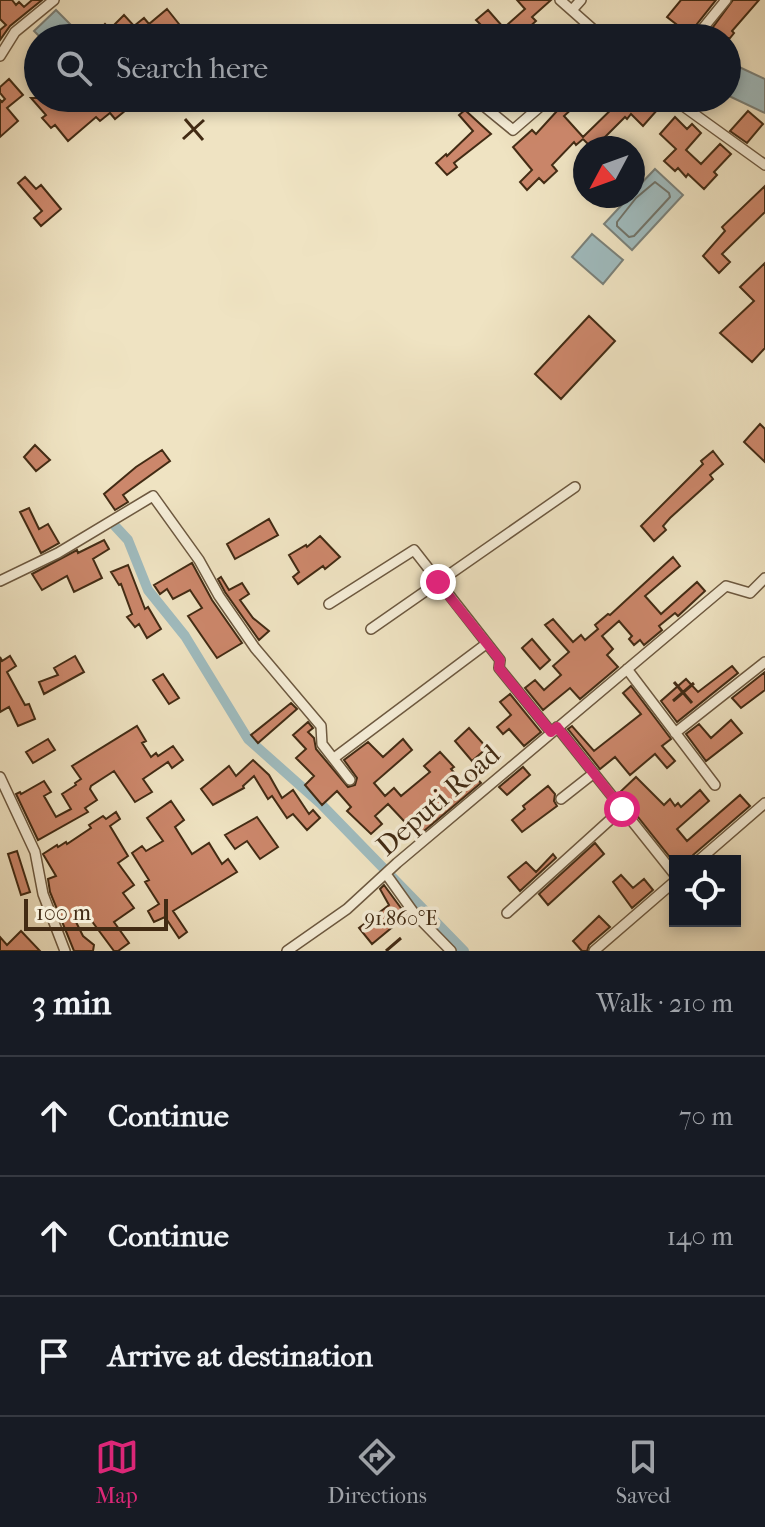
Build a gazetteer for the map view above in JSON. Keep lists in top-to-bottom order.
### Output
{
  "streets": {
    "street": ["Deputi Road"]
  },
  "scale_bar": "100 m",
  "north": "bottom left",
  "page": {
    "search": "Search here",
    "scale": "100 m",
    "heading": ["3 min", "Walk · 210 m"],
    "list": [
      ["Continue", "70 m"],
      ["Continue", "140 m"],
      "Arrive at destination"
    ],
    "nav": ["Map", "Directions", "Saved"]
  },
  "coordinates": ["91.860°E"]
}
